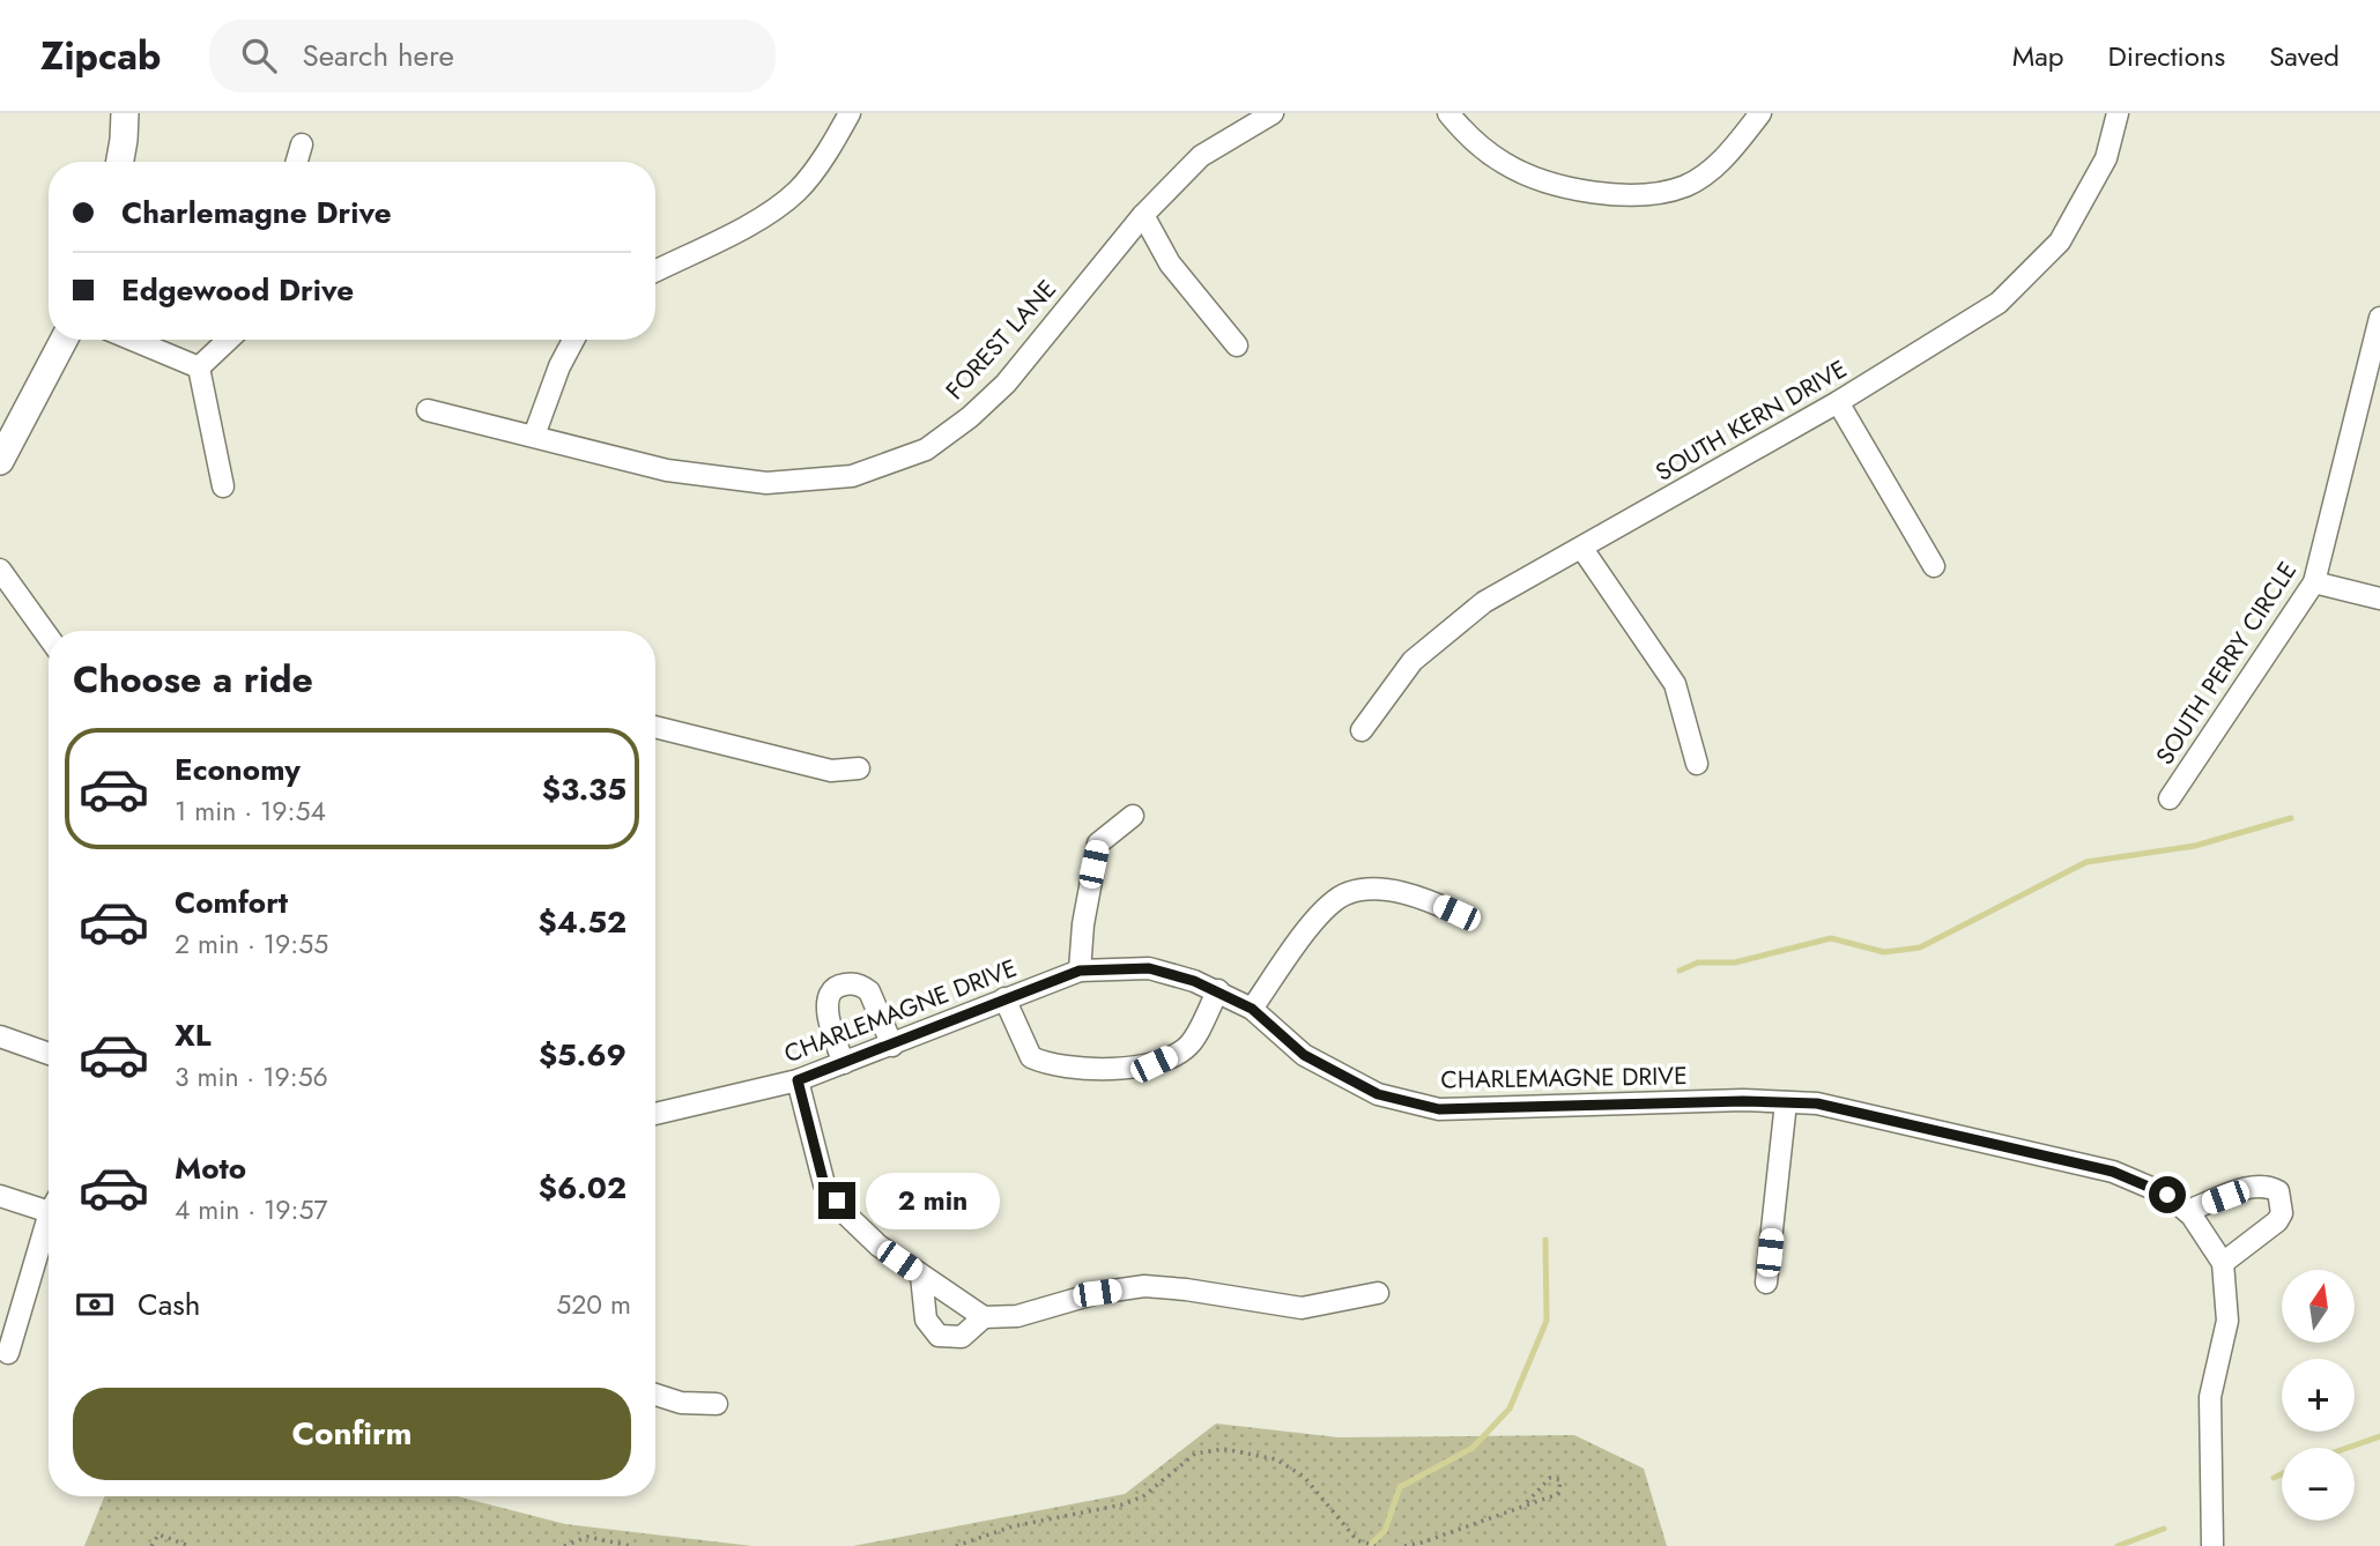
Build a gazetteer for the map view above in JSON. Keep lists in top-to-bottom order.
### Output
{
  "streets": {
    "street": [
      "FOREST LANE",
      "SOUTH KERN DRIVE",
      "SOUTH PERRY CIRCLE",
      "CHARLEMAGNE DRIVE"
    ]
  },
  "north": "top",
  "page": {
    "header": "Zipcab",
    "search": "Search here",
    "nav": ["Map", "Directions", "Saved"],
    "banner": ["Charlemagne Drive", "Edgewood Drive"],
    "heading": "Choose a ride",
    "list": [
      {
        "name": "Economy",
        "note": "1 min · 19:54",
        "value": "$3.35"
      },
      {
        "name": "Comfort",
        "note": "2 min · 19:55",
        "value": "$4.52"
      },
      {
        "name": "XL",
        "note": "3 min · 19:56",
        "value": "$5.69"
      },
      {
        "name": "Moto",
        "note": "4 min · 19:57",
        "value": "$6.02"
      }
    ],
    "bubble": "2 min",
    "pay": ["Cash", "520 m"],
    "map_buttons": ["+", "−"],
    "buttons": "Confirm"
  }
}
